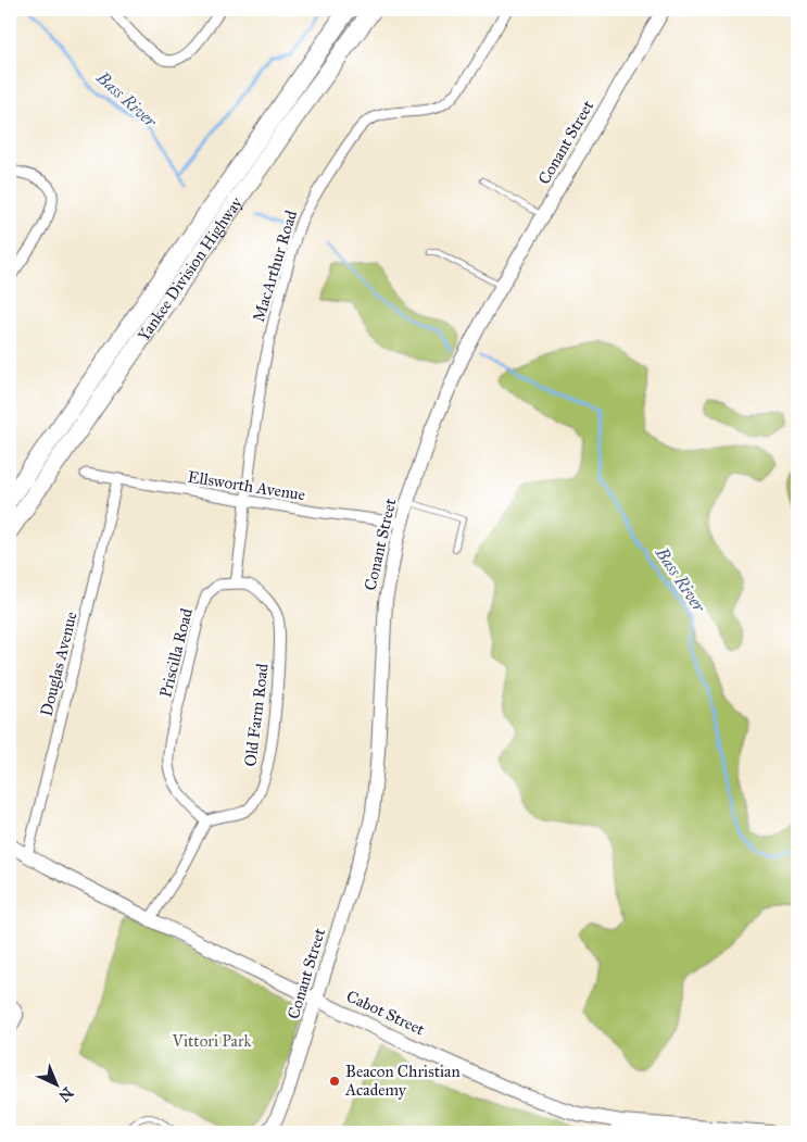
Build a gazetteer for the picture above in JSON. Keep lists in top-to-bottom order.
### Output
{
  "streets": {
    "highway": ["Yankee Division Highway"],
    "main road": ["Conant Street", "Cabot Street"],
    "street": [
      "MacArthur Road",
      "Ellsworth Avenue",
      "Priscilla Road",
      "Douglas Avenue",
      "Old Farm Road"
    ]
  },
  "crossings": [
    ["Conant Street", "Ellsworth Avenue"],
    ["Conant Street", "Cabot Street"],
    ["MacArthur Road", "Ellsworth Avenue"],
    ["Ellsworth Avenue", "Douglas Avenue"],
    ["Priscilla Road", "Old Farm Road"],
    ["Douglas Avenue", "Cabot Street"]
  ],
  "water": ["Bass River"],
  "parks": ["Vittori Park"],
  "places": ["Beacon Christian Academy"],
  "north": "bottom right"
}
